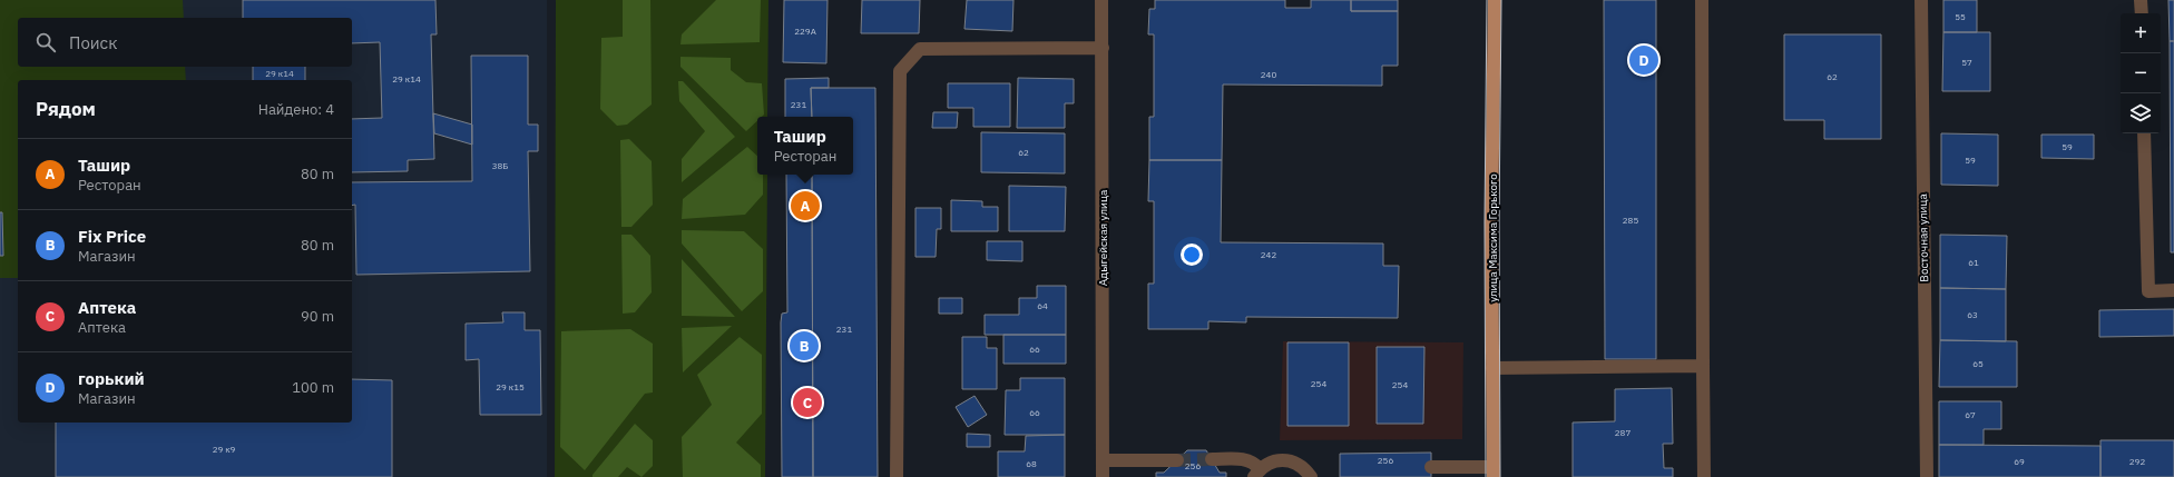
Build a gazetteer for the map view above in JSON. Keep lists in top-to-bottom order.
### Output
{
  "streets": {
    "main road": ["улица Максима Горького"],
    "street": ["Адыгейская улица", "Восточная улица"]
  },
  "house_numbers": [
    "55",
    "229А",
    "57",
    "29 к14",
    "240",
    "62",
    "29 к14",
    "231",
    "59",
    "62",
    "59",
    "38Б",
    "285",
    "242",
    "61",
    "64",
    "63",
    "231",
    "66",
    "65",
    "254",
    "254",
    "29 к15",
    "66",
    "67",
    "287",
    "29 к9",
    "256",
    "69",
    "292",
    "68",
    "256"
  ],
  "page": {
    "map_buttons": ["+", "−"],
    "search": "Поиск",
    "pins": [
      "D",
      "A",
      "B",
      "C"
    ],
    "heading": ["Рядом", "Найдено: 4"],
    "popup": ["Ташир", "Ресторан"],
    "list": [
      {
        "mark": "A",
        "name": "Ташир",
        "note": "Ресторан",
        "value": "80 m"
      },
      {
        "mark": "B",
        "name": "Fix Price",
        "note": "Магазин",
        "value": "80 m"
      },
      {
        "mark": "C",
        "name": "Аптека",
        "note": "Аптека",
        "value": "90 m"
      },
      {
        "mark": "D",
        "name": "горький",
        "note": "Магазин",
        "value": "100 m"
      }
    ]
  }
}
